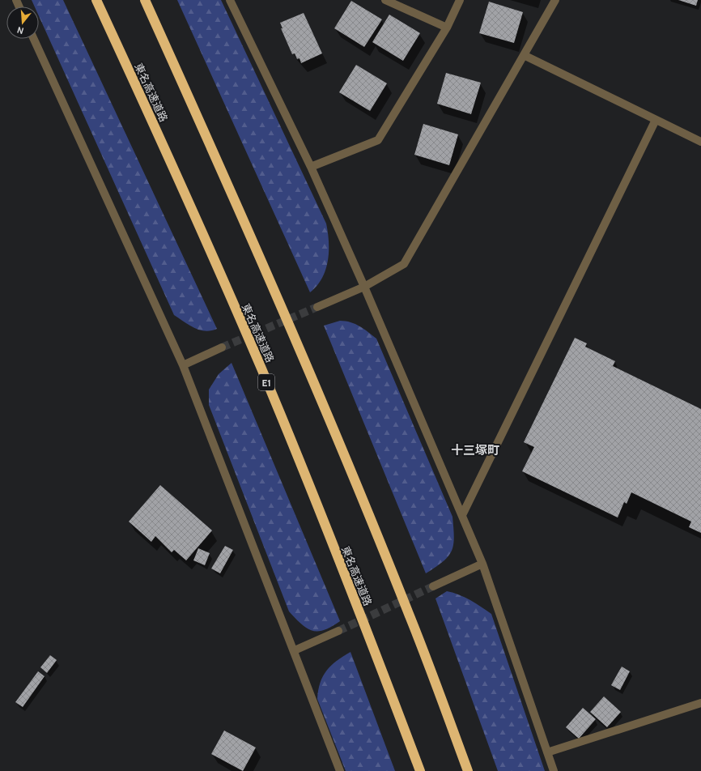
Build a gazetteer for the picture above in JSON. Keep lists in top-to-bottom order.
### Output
{
  "streets": {
    "highway": ["東名高速道路", "E1"]
  },
  "districts": ["十三塚町"],
  "north": "bottom"
}
